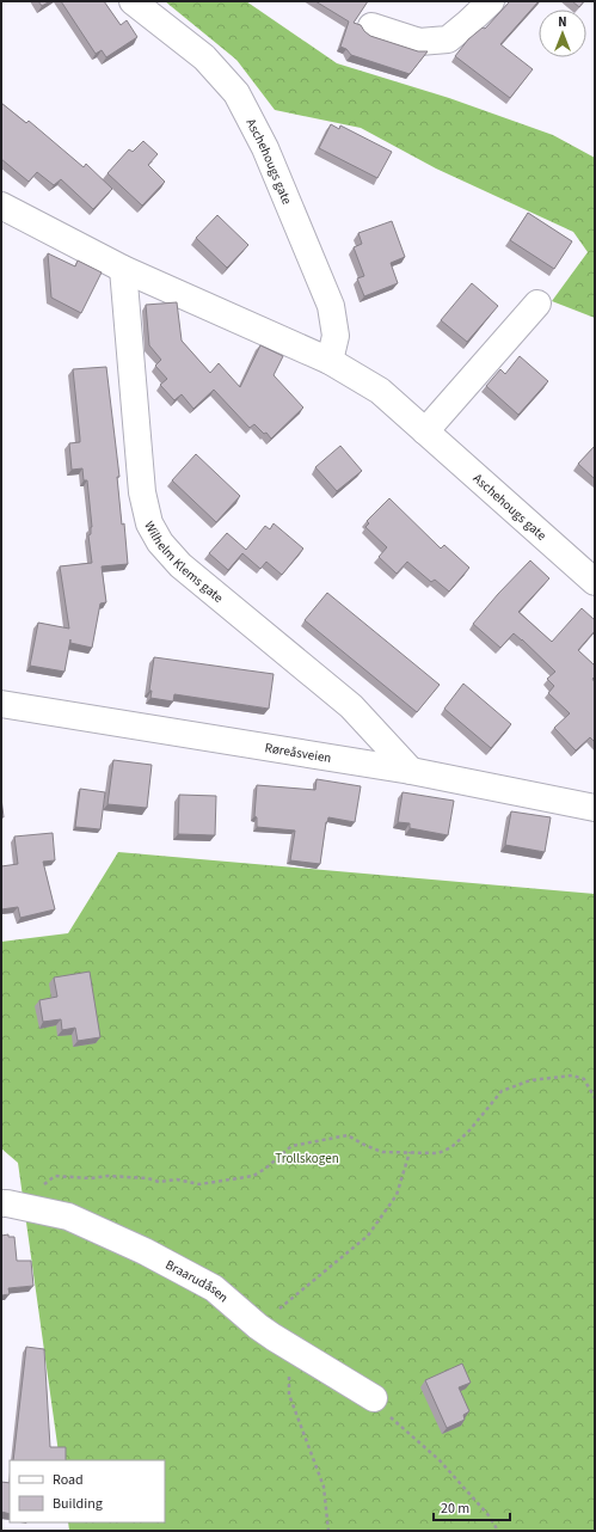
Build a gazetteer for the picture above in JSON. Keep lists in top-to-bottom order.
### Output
{
  "streets": {
    "street": [
      "Aschehougs gate",
      "Wilhelm Klems gate",
      "Røreåsveien",
      "Braarudåsen"
    ]
  },
  "crossings": [
    ["Aschehougs gate", "Wilhelm Klems gate"],
    ["Wilhelm Klems gate", "Røreåsveien"]
  ],
  "parks": ["Trollskogen"],
  "legend": ["Road", "Building"],
  "scale_bar": "20 m",
  "north": "top"
}
